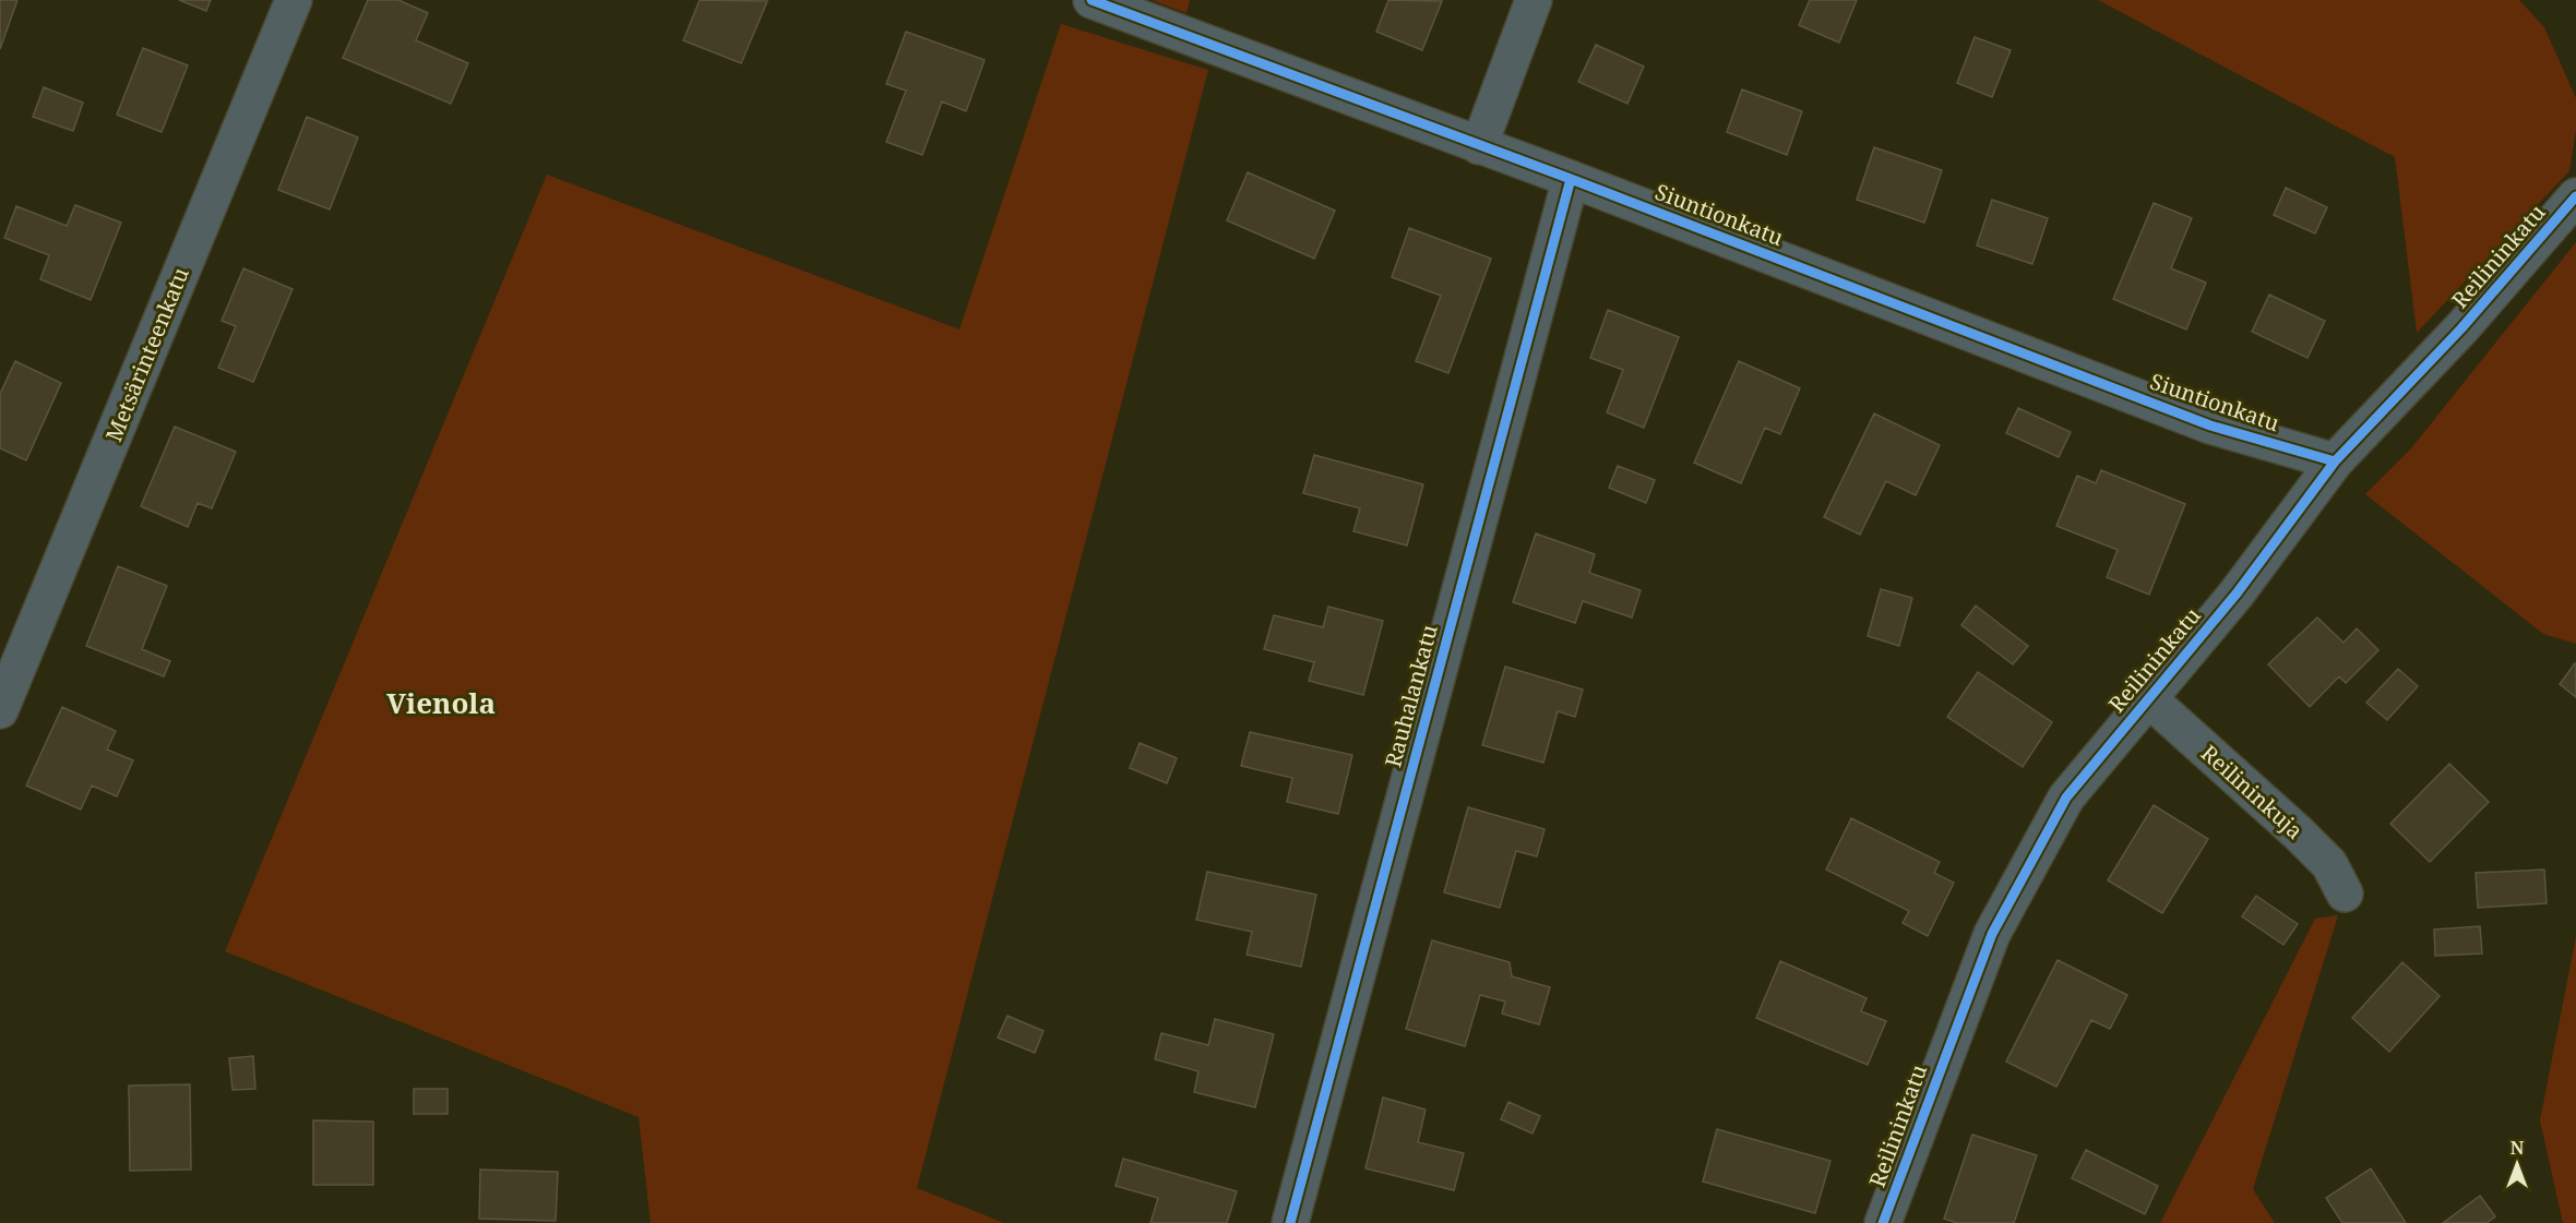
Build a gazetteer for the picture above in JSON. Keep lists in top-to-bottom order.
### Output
{
  "streets": {
    "street": [
      "Siuntionkatu",
      "Reilininkatu",
      "Metsärinteenkatu",
      "Rauhalankatu",
      "Reilininkuja"
    ]
  },
  "crossings": [
    ["Siuntionkatu", "Reilininkatu"],
    ["Siuntionkatu", "Rauhalankatu"],
    ["Reilininkatu", "Reilininkuja"]
  ],
  "districts": ["Vienola"],
  "north": "top"
}
